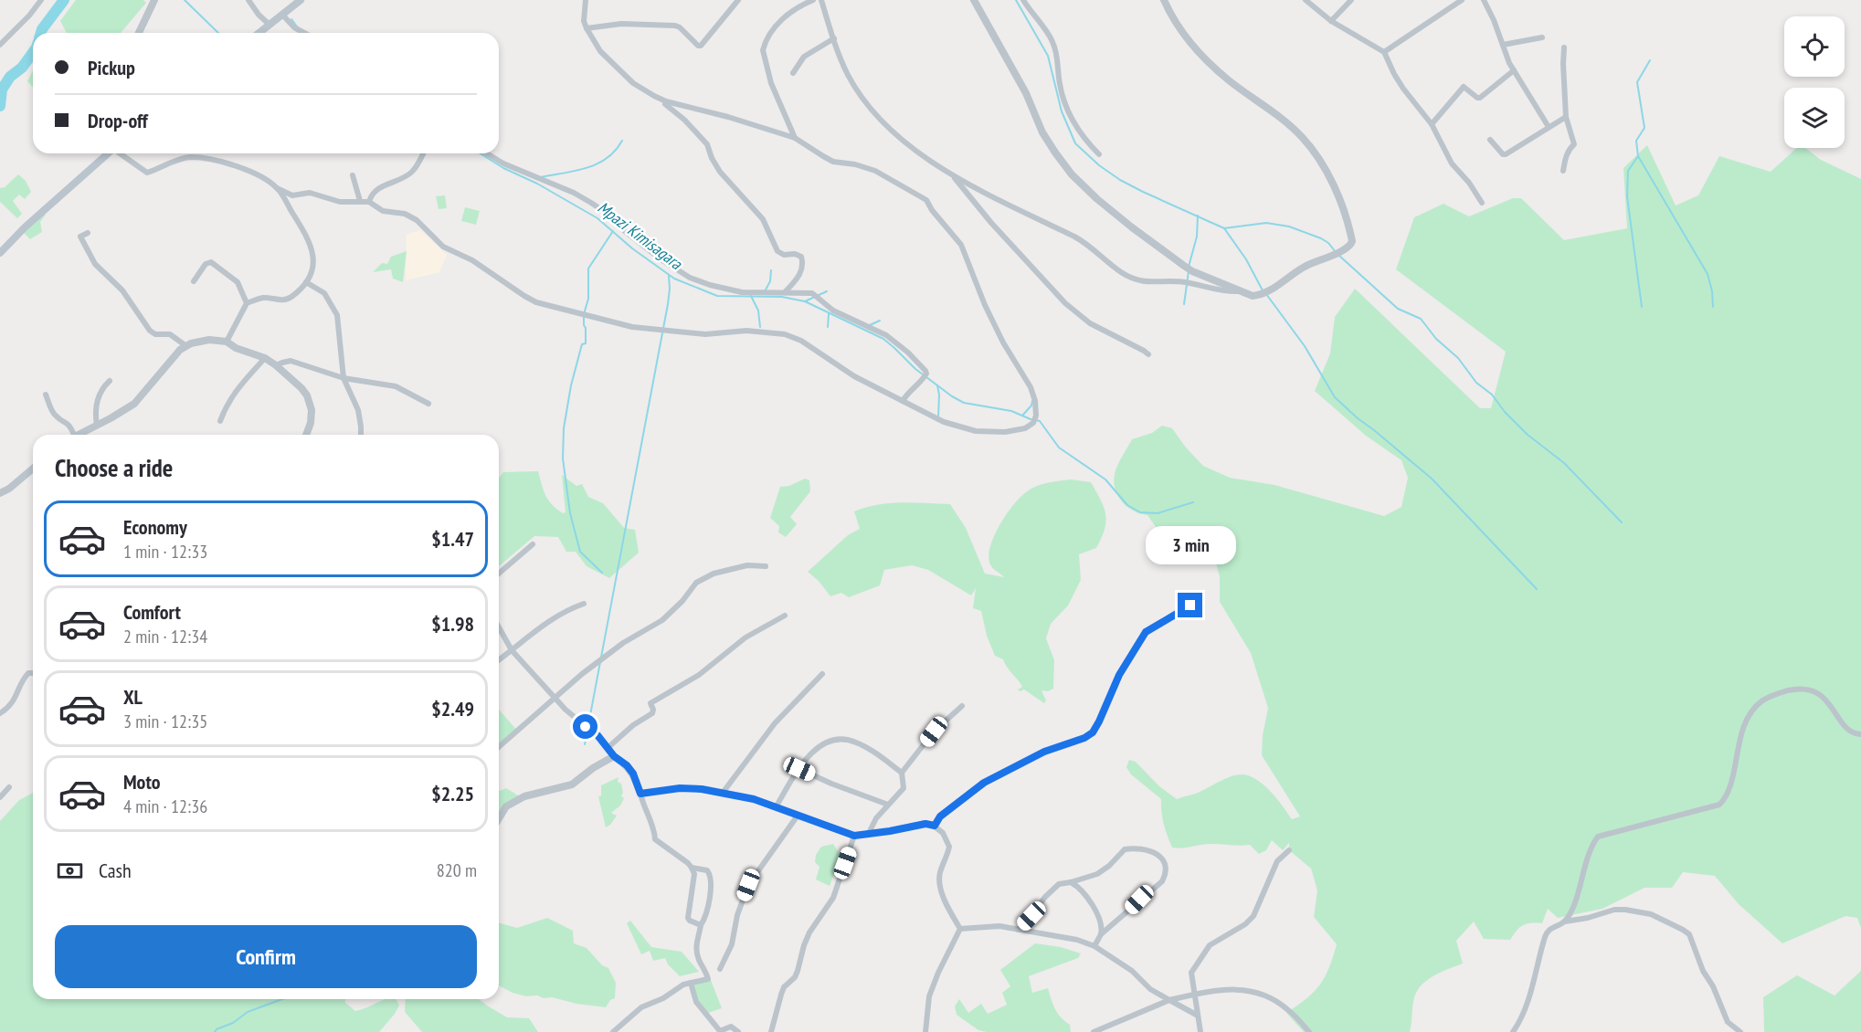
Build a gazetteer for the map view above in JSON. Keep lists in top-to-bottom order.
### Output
{
  "water": ["Mpazi Kimisagara"],
  "page": {
    "banner": ["Pickup", "Drop-off"],
    "heading": "Choose a ride",
    "list": [
      {
        "name": "Economy",
        "note": "1 min · 12:33",
        "value": "$1.47"
      },
      {
        "name": "Comfort",
        "note": "2 min · 12:34",
        "value": "$1.98"
      },
      {
        "name": "XL",
        "note": "3 min · 12:35",
        "value": "$2.49"
      },
      {
        "name": "Moto",
        "note": "4 min · 12:36",
        "value": "$2.25"
      }
    ],
    "bubble": "3 min",
    "pay": ["Cash", "820 m"],
    "buttons": "Confirm"
  }
}
